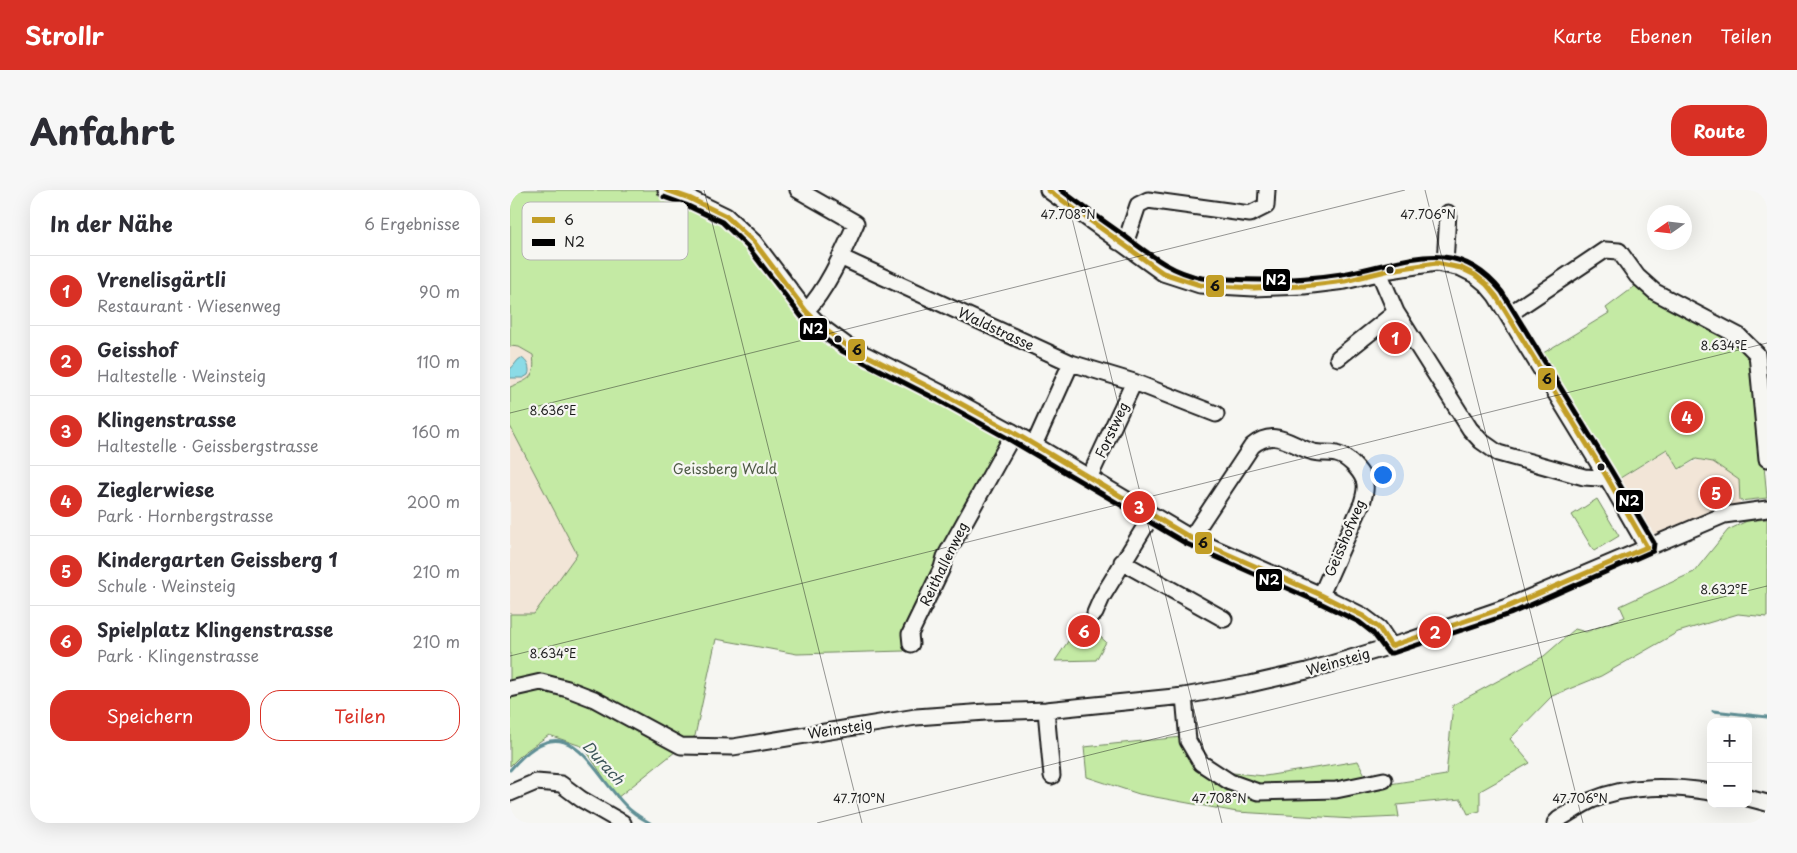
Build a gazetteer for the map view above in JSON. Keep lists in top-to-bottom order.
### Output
{
  "streets": {
    "street": [
      "Waldstrasse",
      "Forstweg",
      "Geisshofweg",
      "Reithallenweg",
      "Weinsteig"
    ]
  },
  "water": ["Durach"],
  "parks": ["Geissberg Wald"],
  "lines": ["transit line 6", "transit line N2"],
  "legend": ["6", "N2"],
  "north": "left",
  "page": {
    "header": "Strollr",
    "nav": ["Karte", "Ebenen", "Teilen"],
    "title": "Anfahrt",
    "buttons": [
      "Route",
      ["Speichern", "Teilen"]
    ],
    "heading": ["In der Nähe", "6 Ergebnisse"],
    "list": [
      {
        "mark": "1",
        "name": "Vrenelisgärtli",
        "note": "Restaurant · Wiesenweg",
        "value": "90 m"
      },
      {
        "mark": "2",
        "name": "Geisshof",
        "note": "Haltestelle · Weinsteig",
        "value": "110 m"
      },
      {
        "mark": "3",
        "name": "Klingenstrasse",
        "note": "Haltestelle · Geissbergstrasse",
        "value": "160 m"
      },
      {
        "mark": "4",
        "name": "Zieglerwiese",
        "note": "Park · Hornbergstrasse",
        "value": "200 m"
      },
      {
        "mark": "5",
        "name": "Kindergarten Geissberg 1",
        "note": "Schule · Weinsteig",
        "value": "210 m"
      },
      {
        "mark": "6",
        "name": "Spielplatz Klingenstrasse",
        "note": "Park · Klingenstrasse",
        "value": "210 m"
      }
    ],
    "pins": [
      "1",
      "4",
      "5",
      "3",
      "6",
      "2"
    ],
    "map_buttons": ["+", "−"]
  },
  "coordinates": [
    "47.708°N",
    "47.706°N",
    "8.634°E",
    "8.636°E",
    "8.632°E",
    "47.710°N"
  ]
}
